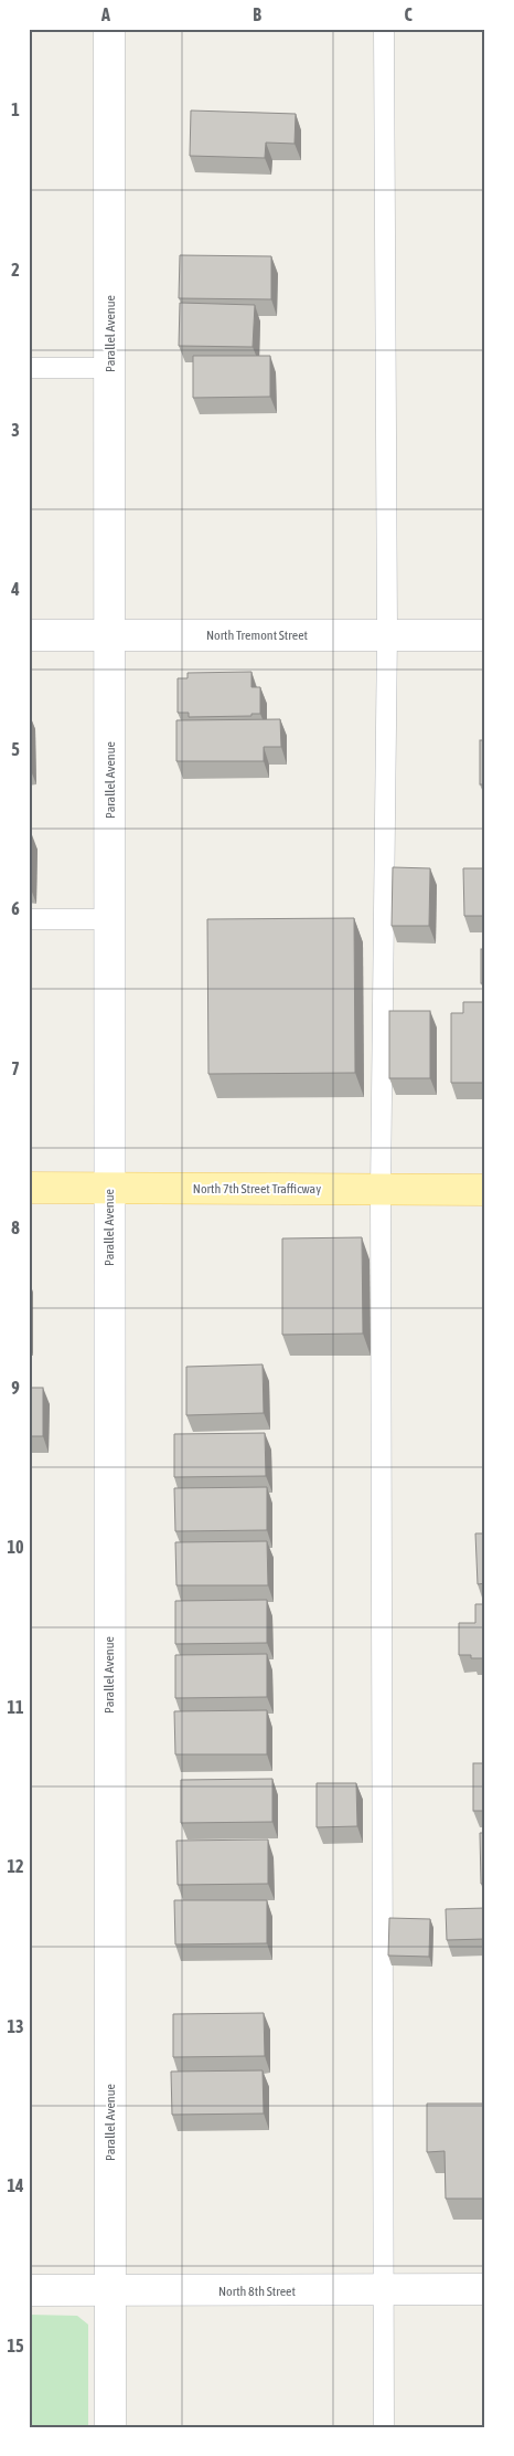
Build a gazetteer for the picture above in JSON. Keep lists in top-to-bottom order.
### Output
{
  "streets": {
    "main road": ["North 7th Street Trafficway"],
    "street": ["Parallel Avenue", "North Tremont Street", "North 8th Street"]
  },
  "crossings": [
    ["Parallel Avenue", "North Tremont Street"],
    ["Parallel Avenue", "North 7th Street Trafficway"],
    ["Parallel Avenue", "North 8th Street"]
  ],
  "grid": {
    "columns": ["A", "B", "C"],
    "rows": [
      "1",
      "2",
      "3",
      "4",
      "5",
      "6",
      "7",
      "8",
      "9",
      "10",
      "11",
      "12",
      "13",
      "14",
      "15"
    ]
  }
}
